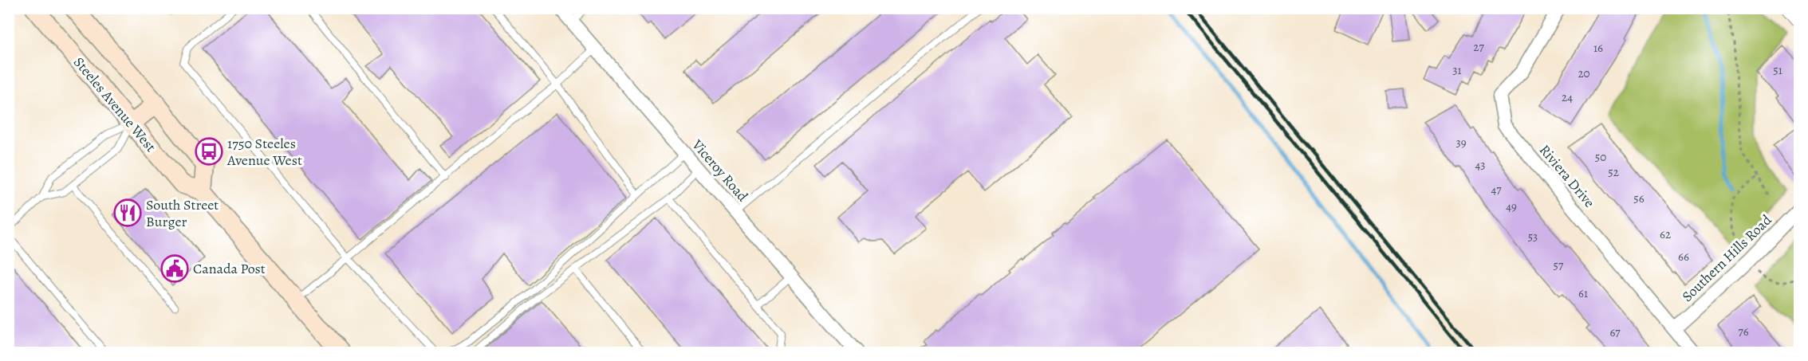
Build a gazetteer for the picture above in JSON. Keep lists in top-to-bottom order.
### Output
{
  "streets": {
    "main road": ["Steeles Avenue West"],
    "street": ["Viceroy Road", "Riviera Drive", "Southern Hills Road"]
  },
  "crossings": [
    ["Riviera Drive", "Southern Hills Road"]
  ],
  "places": {
    "bus stop": ["1750 Steeles Avenue West"],
    "restaurant": ["South Street Burger"],
    "public building": ["Canada Post"]
  },
  "house_numbers": [
    "27",
    "16",
    "31",
    "51",
    "20",
    "24",
    "39",
    "50",
    "43",
    "52",
    "47",
    "56",
    "49",
    "62",
    "53",
    "66",
    "57",
    "61",
    "76",
    "67"
  ]
}
